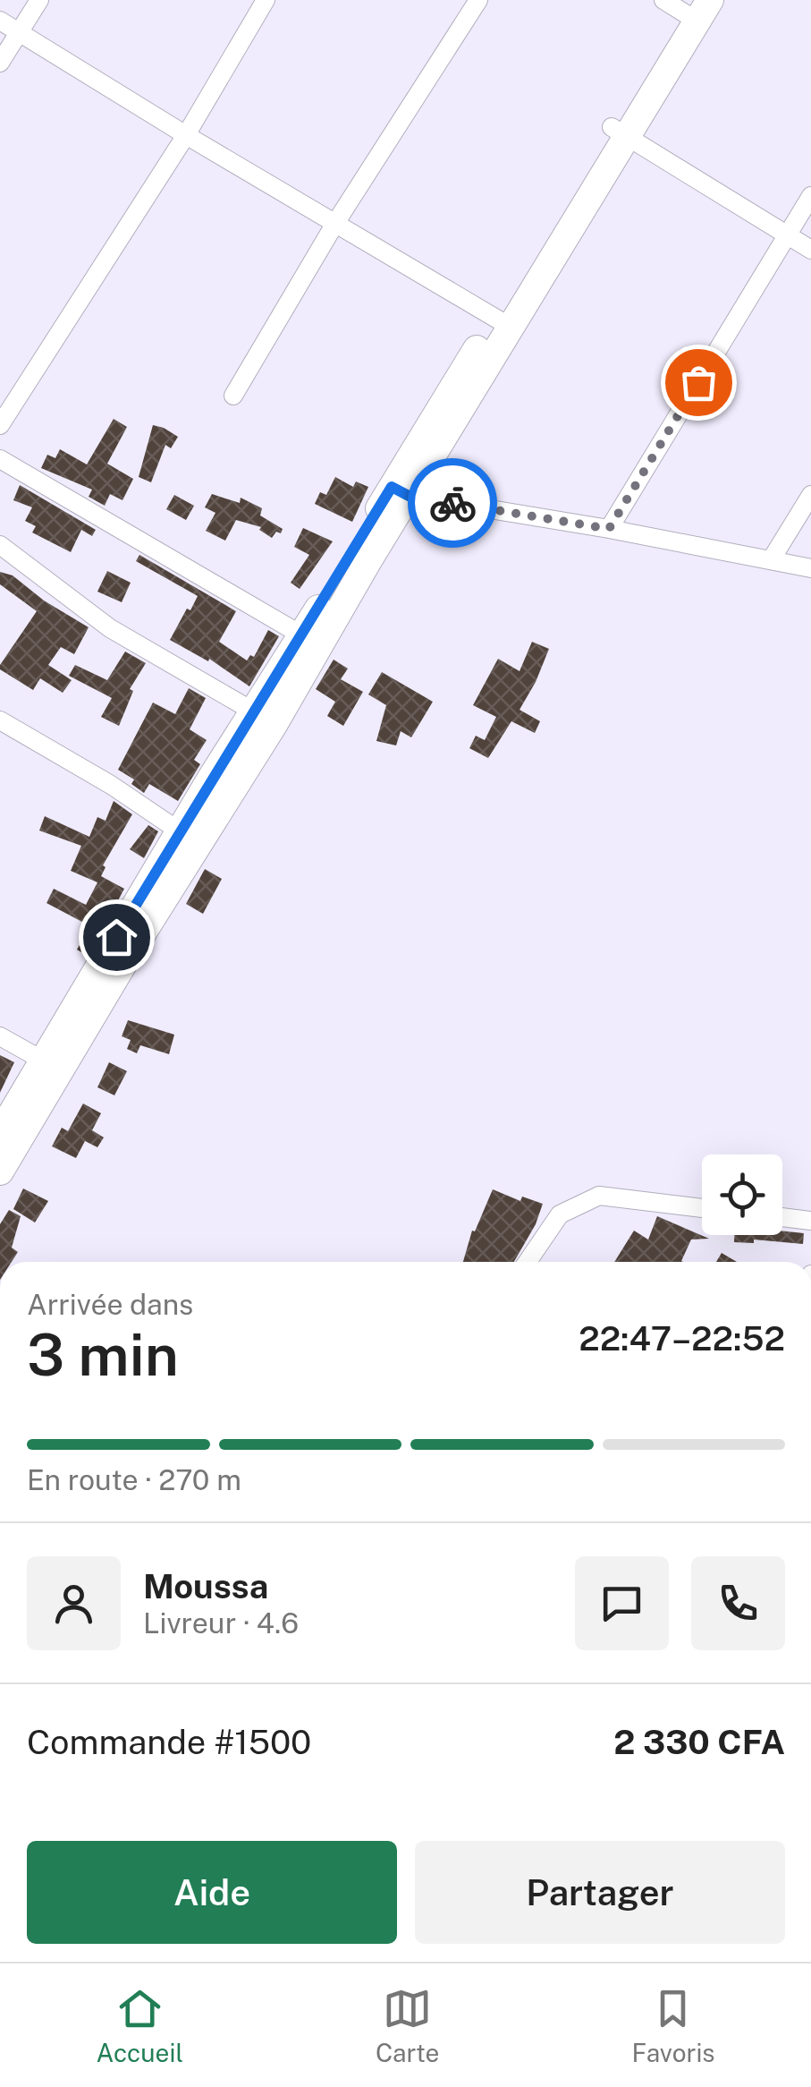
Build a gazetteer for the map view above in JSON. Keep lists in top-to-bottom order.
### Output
{
  "page": {
    "heading": ["3 min", "Arrivée dans", "22:47–22:52"],
    "panel": [
      "Moussa",
      "Livreur · 4.6",
      "Commande #1500",
      "2 330 CFA"
    ],
    "bar": "En route · 270 m",
    "buttons": ["Aide", "Partager"],
    "tabs": ["Accueil", "Carte", "Favoris"]
  }
}
